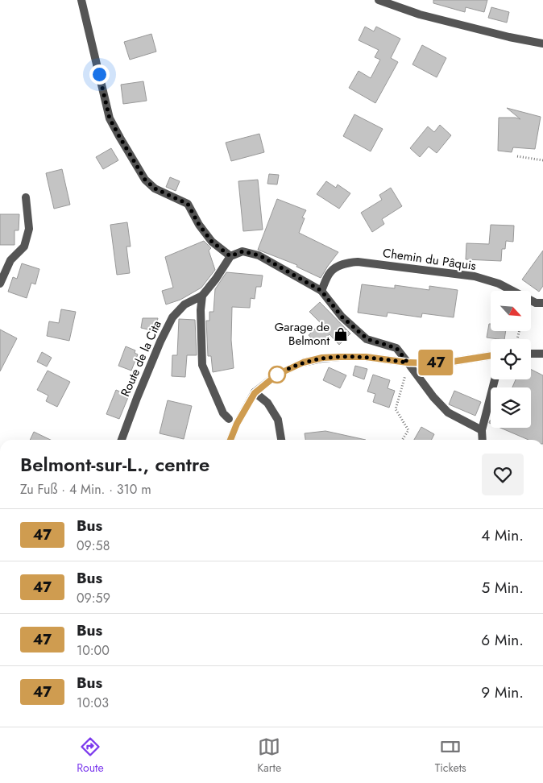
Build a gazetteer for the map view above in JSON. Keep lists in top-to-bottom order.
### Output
{
  "streets": {
    "street": ["Chemin du Pâquis", "Route de la Cita"]
  },
  "places": {
    "shop": ["Garage de Belmont"]
  },
  "lines": ["bus line 47"],
  "north": "bottom right",
  "page": {
    "on_map": "47",
    "heading": ["Belmont-sur-L., centre", "Zu Fuß · 4 Min. · 310 m"],
    "list": [
      {
        "mark": "47",
        "name": "Bus",
        "note": "09:58",
        "value": "4 Min."
      },
      {
        "mark": "47",
        "name": "Bus",
        "note": "09:59",
        "value": "5 Min."
      },
      {
        "mark": "47",
        "name": "Bus",
        "note": "10:00",
        "value": "6 Min."
      },
      {
        "mark": "47",
        "name": "Bus",
        "note": "10:03",
        "value": "9 Min."
      }
    ],
    "tabs": ["Route", "Karte", "Tickets"]
  }
}
